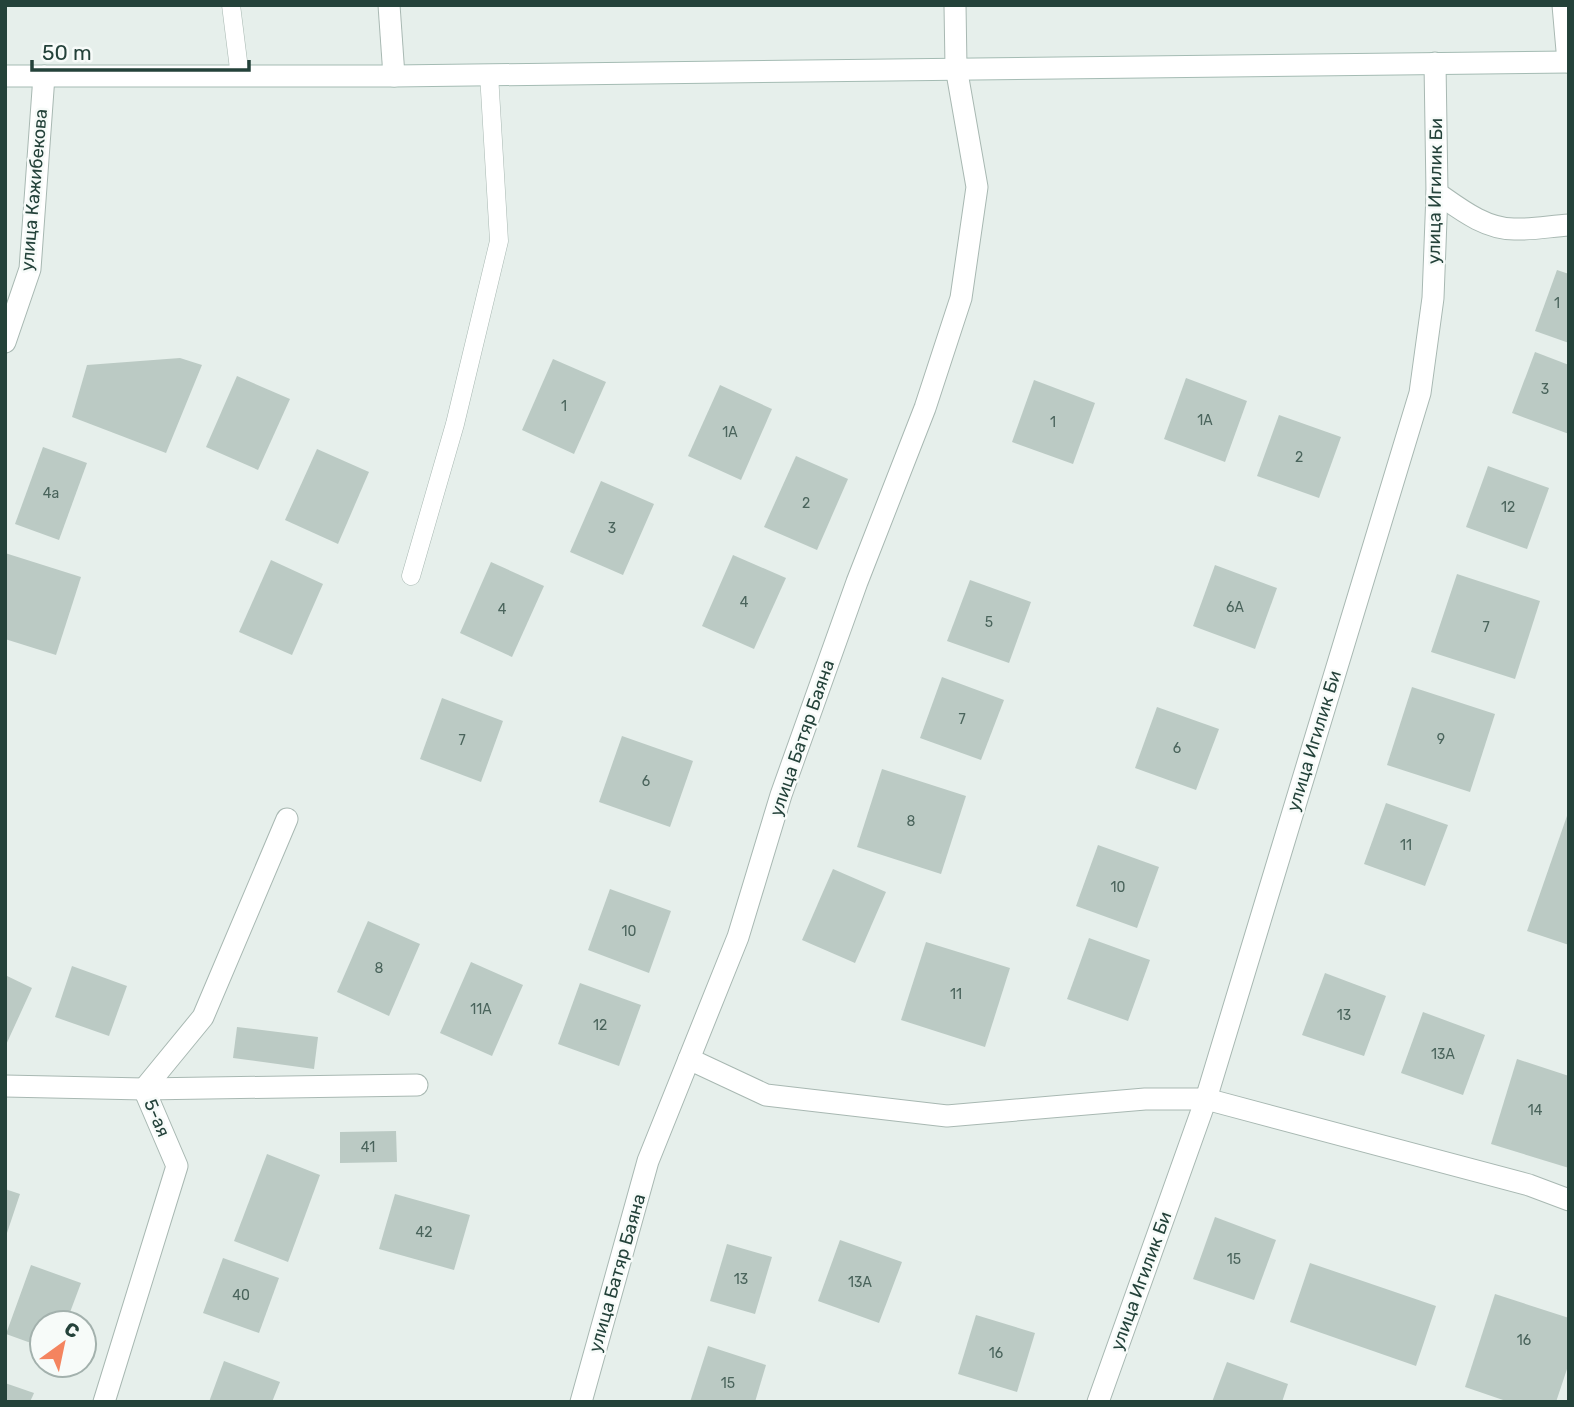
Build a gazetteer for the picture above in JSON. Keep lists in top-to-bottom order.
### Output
{
  "streets": {
    "street": [
      "улица Кажибекова",
      "улица Игилик Би",
      "улица Батяр Баяна",
      "5-ая"
    ]
  },
  "house_numbers": [
    "1",
    "3",
    "1",
    "1А",
    "1",
    "1А",
    "2",
    "4а",
    "2",
    "12",
    "3",
    "4",
    "6А",
    "4",
    "5",
    "7",
    "7",
    "9",
    "7",
    "6",
    "6",
    "8",
    "11",
    "10",
    "10",
    "8",
    "11",
    "11А",
    "13",
    "12",
    "13А",
    "14",
    "41",
    "42",
    "15",
    "13",
    "13А",
    "40",
    "16",
    "16",
    "15"
  ],
  "scale_bar": "50 m",
  "north": "top right"
}
